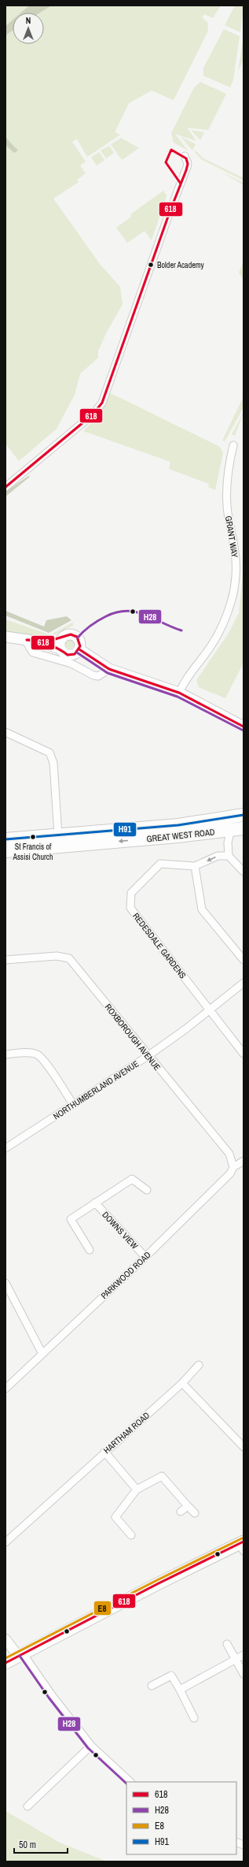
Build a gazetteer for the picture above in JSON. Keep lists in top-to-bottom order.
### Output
{
  "streets": {
    "highway": ["GREAT WEST ROAD"],
    "street": [
      "GRANT WAY",
      "REDESDALE GARDENS",
      "ROXBOROUGH AVENUE",
      "NORTHUMBERLAND AVENUE",
      "DOWNS VIEW",
      "PARKWOOD ROAD",
      "HARTHAM ROAD"
    ]
  },
  "crossings": [
    ["REDESDALE GARDENS", "NORTHUMBERLAND AVENUE"],
    ["ROXBOROUGH AVENUE", "NORTHUMBERLAND AVENUE"],
    ["ROXBOROUGH AVENUE", "PARKWOOD ROAD"],
    ["DOWNS VIEW", "PARKWOOD ROAD"]
  ],
  "places": ["Bolder Academy", "St Francis of Assisi Church"],
  "lines": [
    "transit line 618",
    "transit line H28",
    "transit line H91",
    "transit line E8"
  ],
  "legend": [
    "618",
    "H28",
    "E8",
    "H91"
  ],
  "scale_bar": "50 m",
  "north": "top"
}
